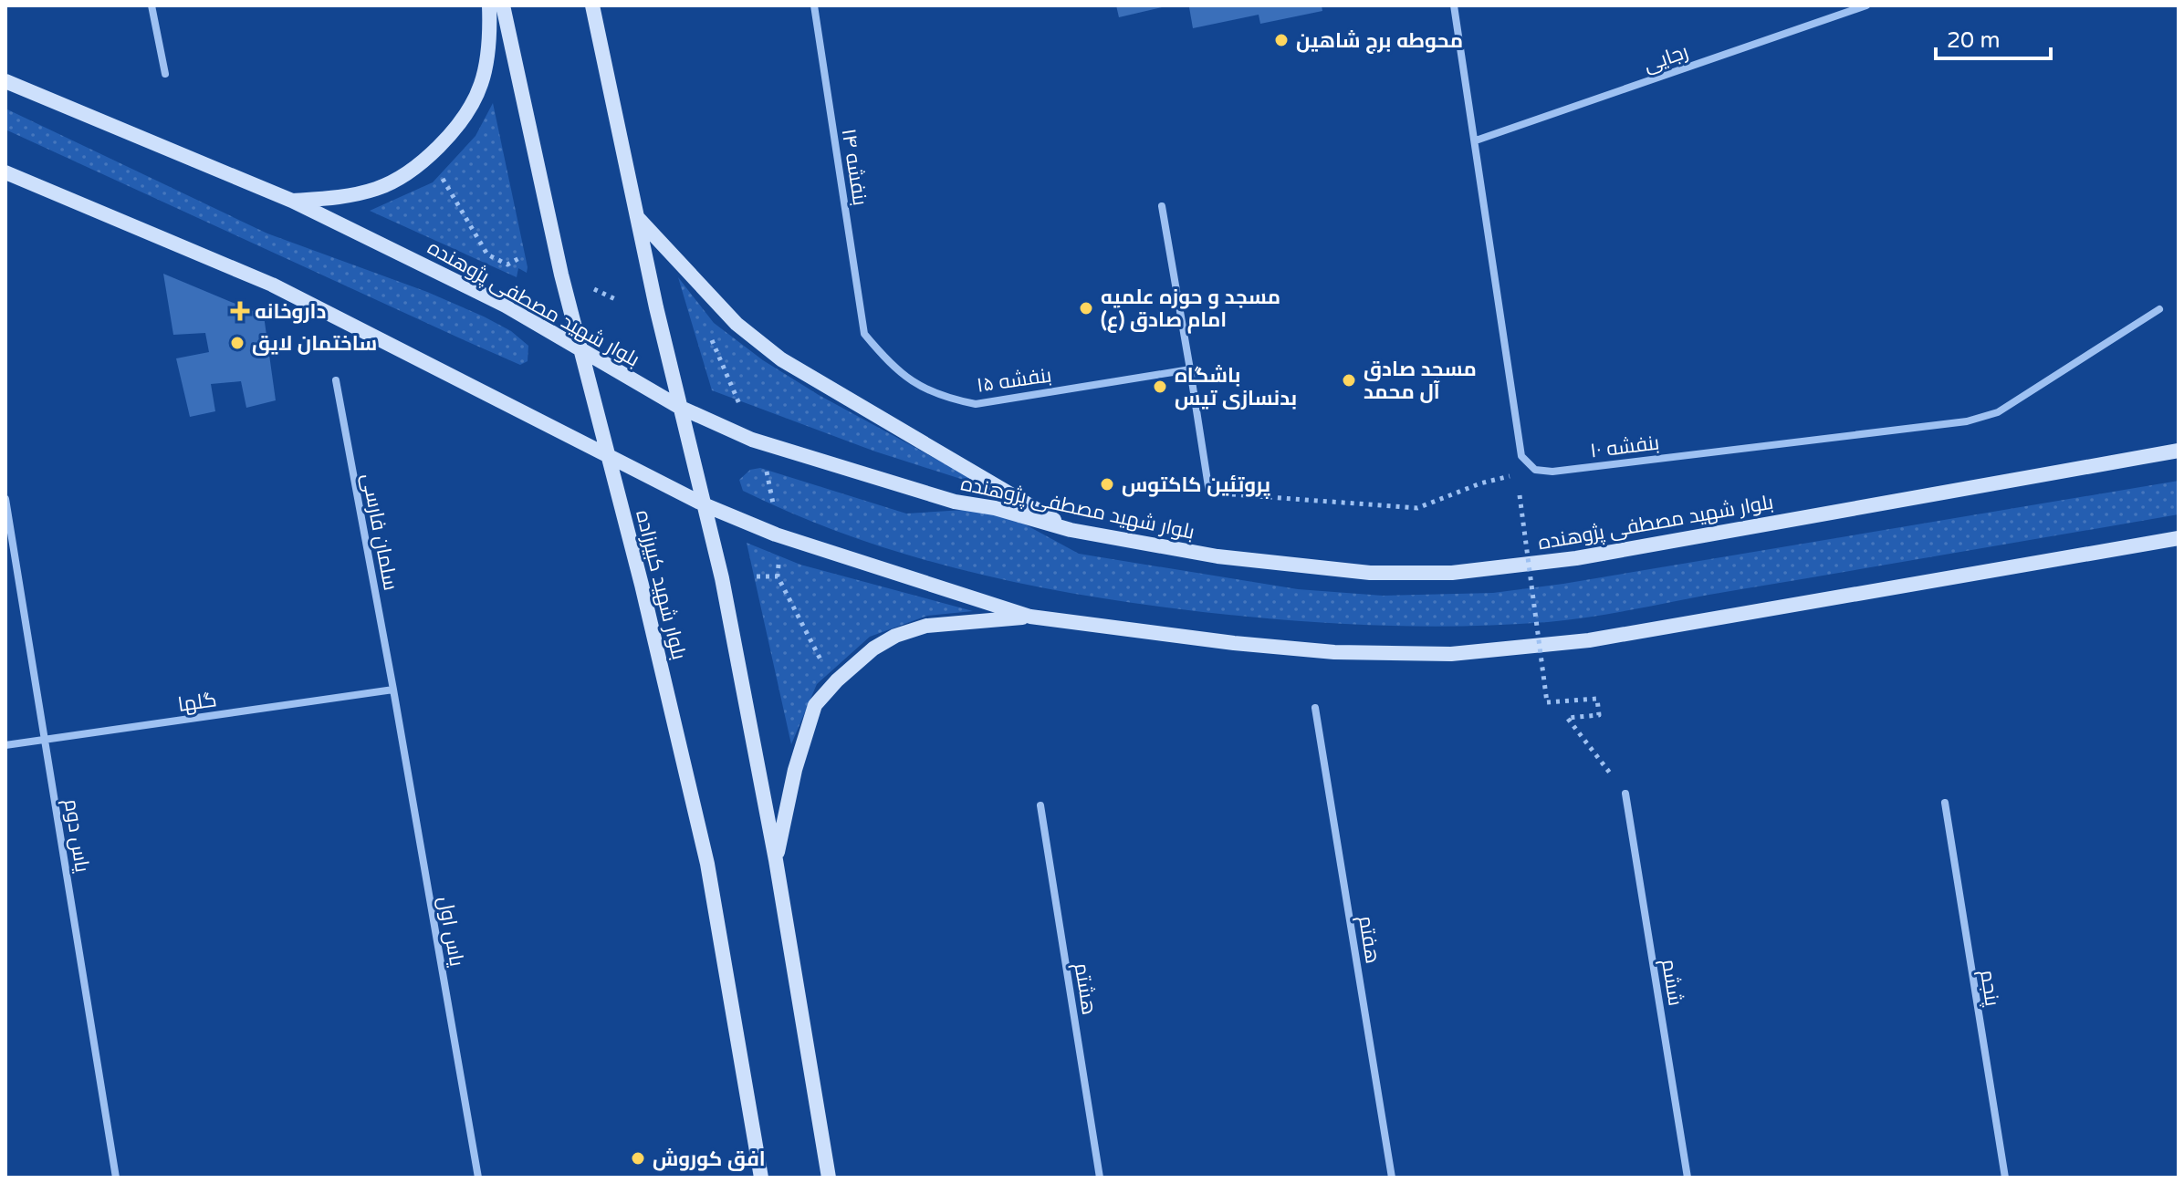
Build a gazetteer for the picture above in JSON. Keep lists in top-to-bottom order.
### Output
{
  "streets": {
    "main road": ["بلوار شهید مصطفی پژوهنده", "بلوار شهید کبیرزاده"],
    "street": [
      "رجایی",
      "بنفشه ۱۴",
      "بنفشه ۱۵",
      "بنفشه ۱۰",
      "سلمان فارسی",
      "گلها",
      "یاس دوم",
      "یاس اول",
      "هفتم",
      "ششم",
      "پنجم",
      "هشتم"
    ]
  },
  "crossings": [
    ["رجایی", "بنفشه ۱۰"],
    ["بنفشه ۱۴", "بنفشه ۱۵"],
    ["بلوار شهید مصطفی پژوهنده", "بلوار شهید کبیرزاده"],
    ["سلمان فارسی", "گلها"],
    ["سلمان فارسی", "یاس اول"],
    ["گلها", "یاس دوم"],
    ["گلها", "یاس اول"]
  ],
  "places": {
    "other": [
      "محوطه برج شاهین",
      "مسجد و حوزه علمیه امام صادق (ع)",
      "ساختمان لایق",
      "مسجد صادق آل محمد",
      "باشگاه بدنسازی تیس",
      "پروتئین کاکتوس",
      "افق کوروش"
    ],
    "health": ["داروخانه"]
  },
  "scale_bar": "20 m"
}
